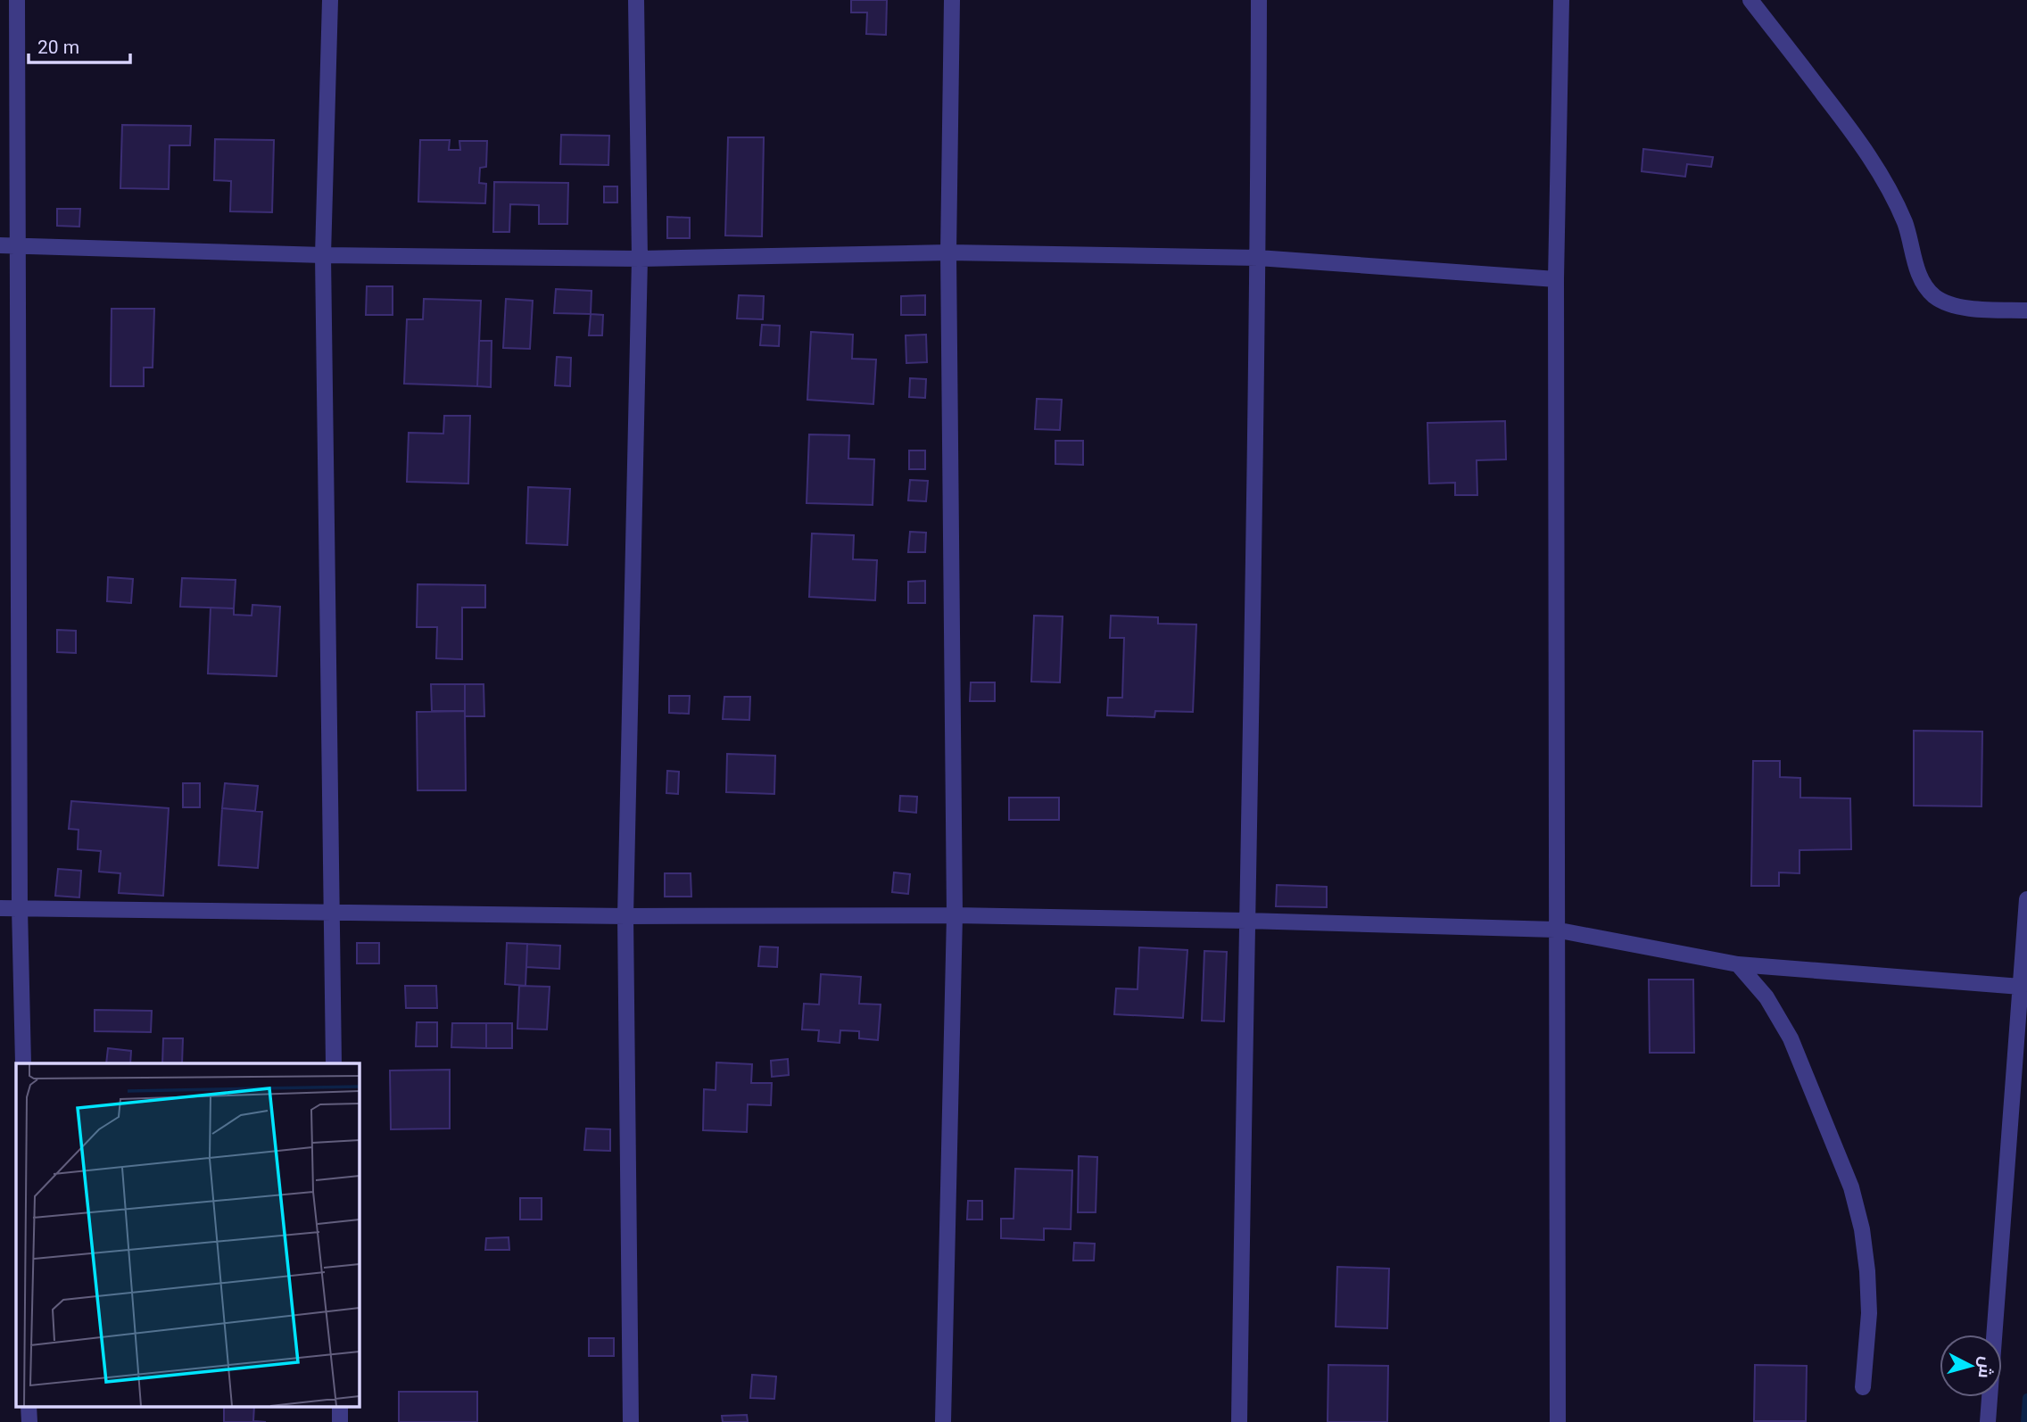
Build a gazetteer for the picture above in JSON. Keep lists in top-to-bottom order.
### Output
{
  "scale_bar": "20 m",
  "north": "right"
}
